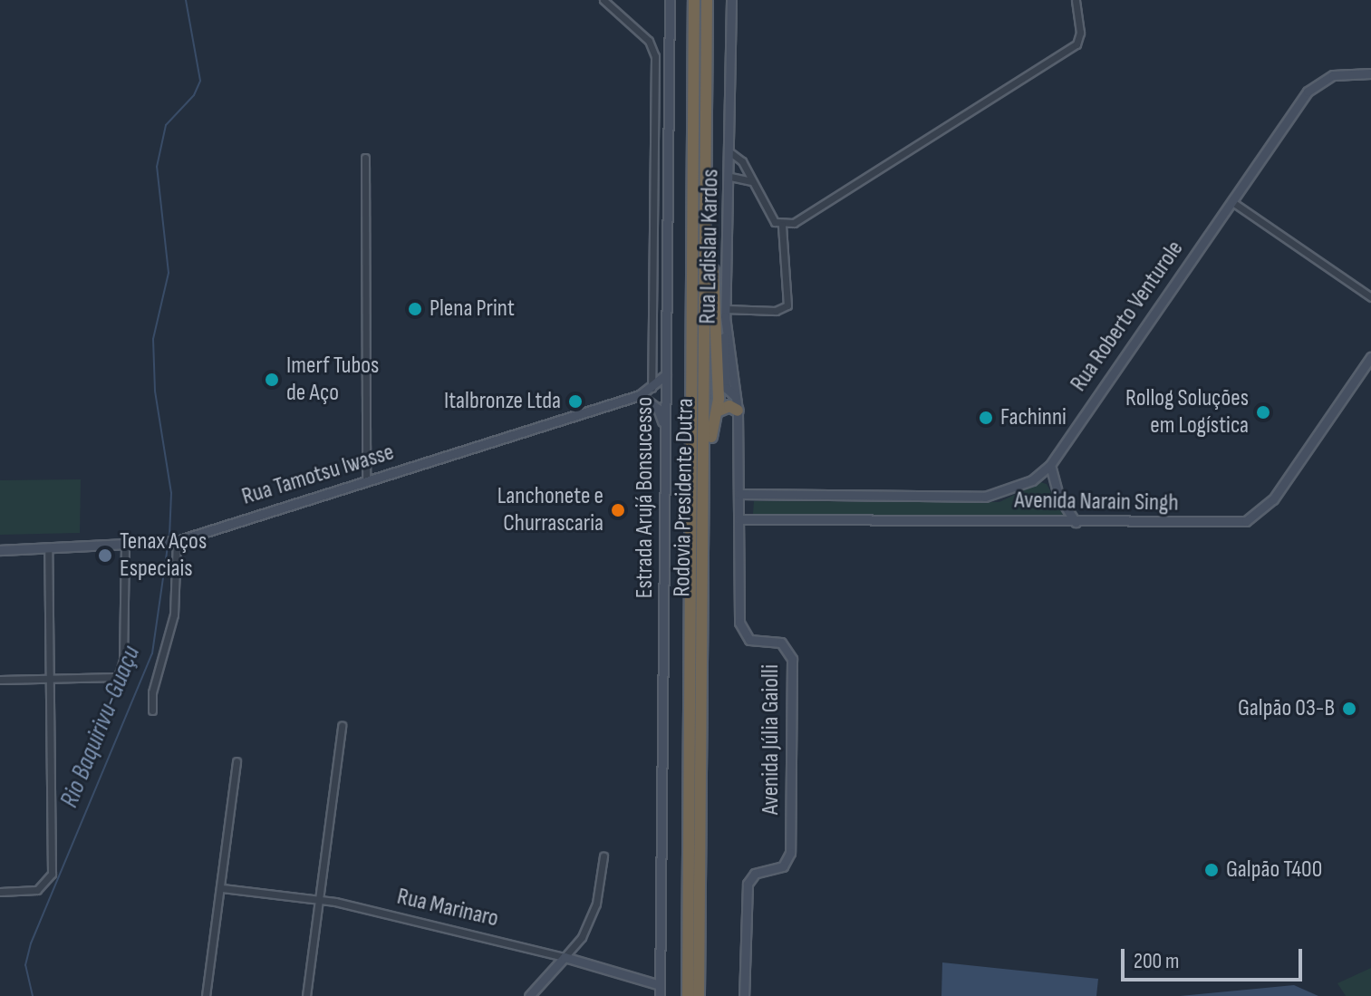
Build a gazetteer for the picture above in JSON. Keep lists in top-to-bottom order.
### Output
{
  "streets": {
    "highway": ["Rodovia Presidente Dutra"],
    "street": [
      "Rua Ladislau Kardos",
      "Rua Roberto Venturole",
      "Rua Tamotsu Iwasse",
      "Estrada Arujá Bonsucesso",
      "Avenida Narain Singh",
      "Avenida Júlia Gaiolli",
      "Rua Marinaro"
    ]
  },
  "crossings": [
    ["Rua Roberto Venturole", "Avenida Júlia Gaiolli"],
    ["Rua Tamotsu Iwasse", "Estrada Arujá Bonsucesso"],
    ["Estrada Arujá Bonsucesso", "Rua Marinaro"],
    ["Avenida Narain Singh", "Avenida Júlia Gaiolli"]
  ],
  "water": ["Rio Baquirivu-Guaçu"],
  "places": [
    "Plena Print",
    "Imerf Tubos de Aço",
    "Italbronze Ltda",
    "Rollog Soluções em Logística",
    "Fachinni",
    "Lanchonete e Churrascaria",
    "Tenax Aços Especiais",
    "Galpão 03-B",
    "Galpão T400"
  ],
  "scale_bar": "200 m"
}
